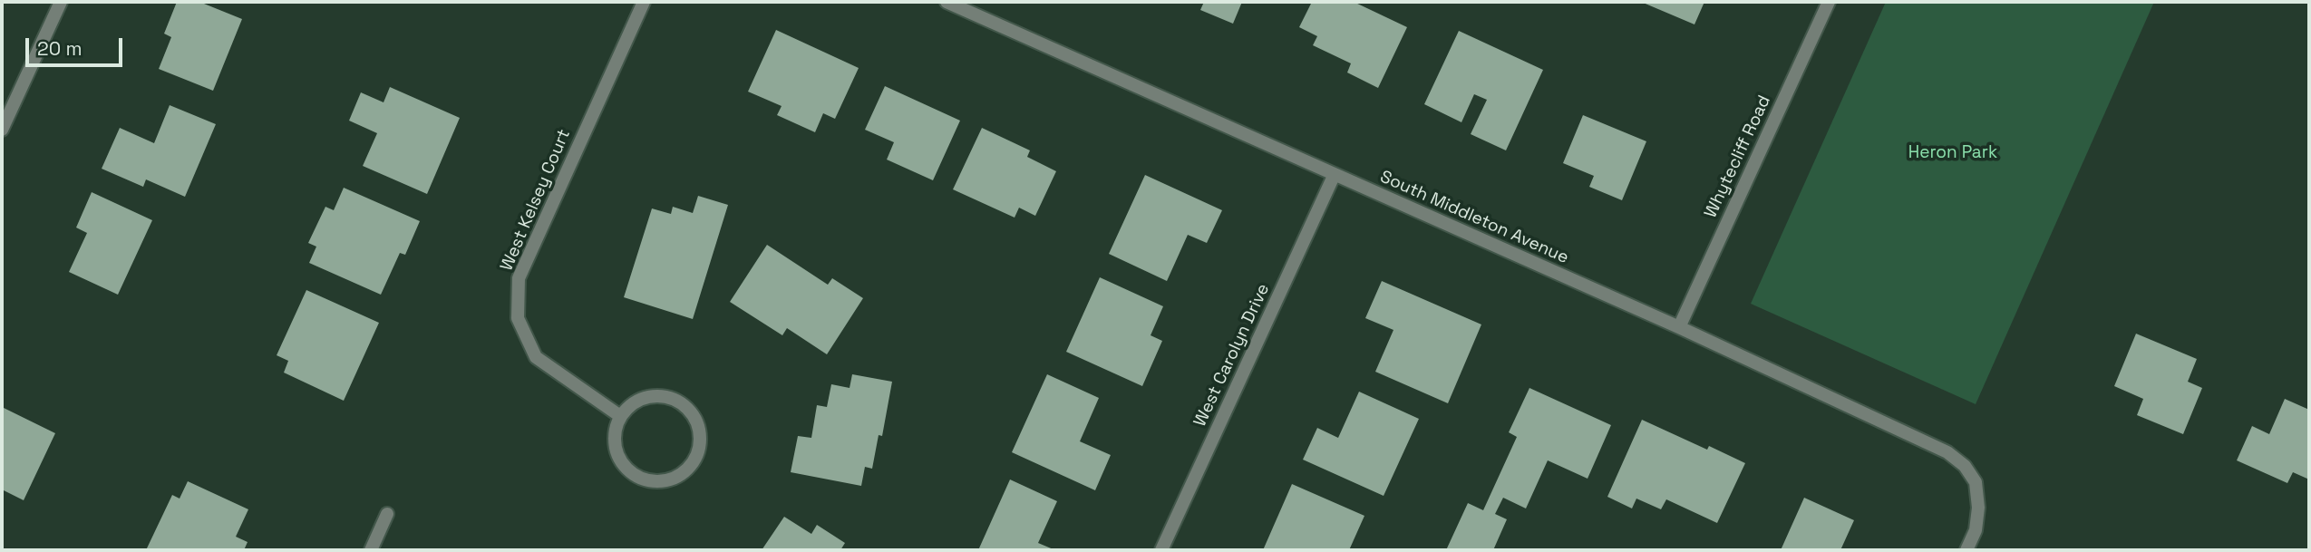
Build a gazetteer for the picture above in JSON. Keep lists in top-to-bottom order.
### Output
{
  "streets": {
    "street": [
      "Whytecliff Road",
      "West Kelsey Court",
      "South Middleton Avenue",
      "West Carolyn Drive"
    ]
  },
  "crossings": [
    ["Whytecliff Road", "South Middleton Avenue"],
    ["South Middleton Avenue", "West Carolyn Drive"]
  ],
  "parks": ["Heron Park"],
  "scale_bar": "20 m"
}
